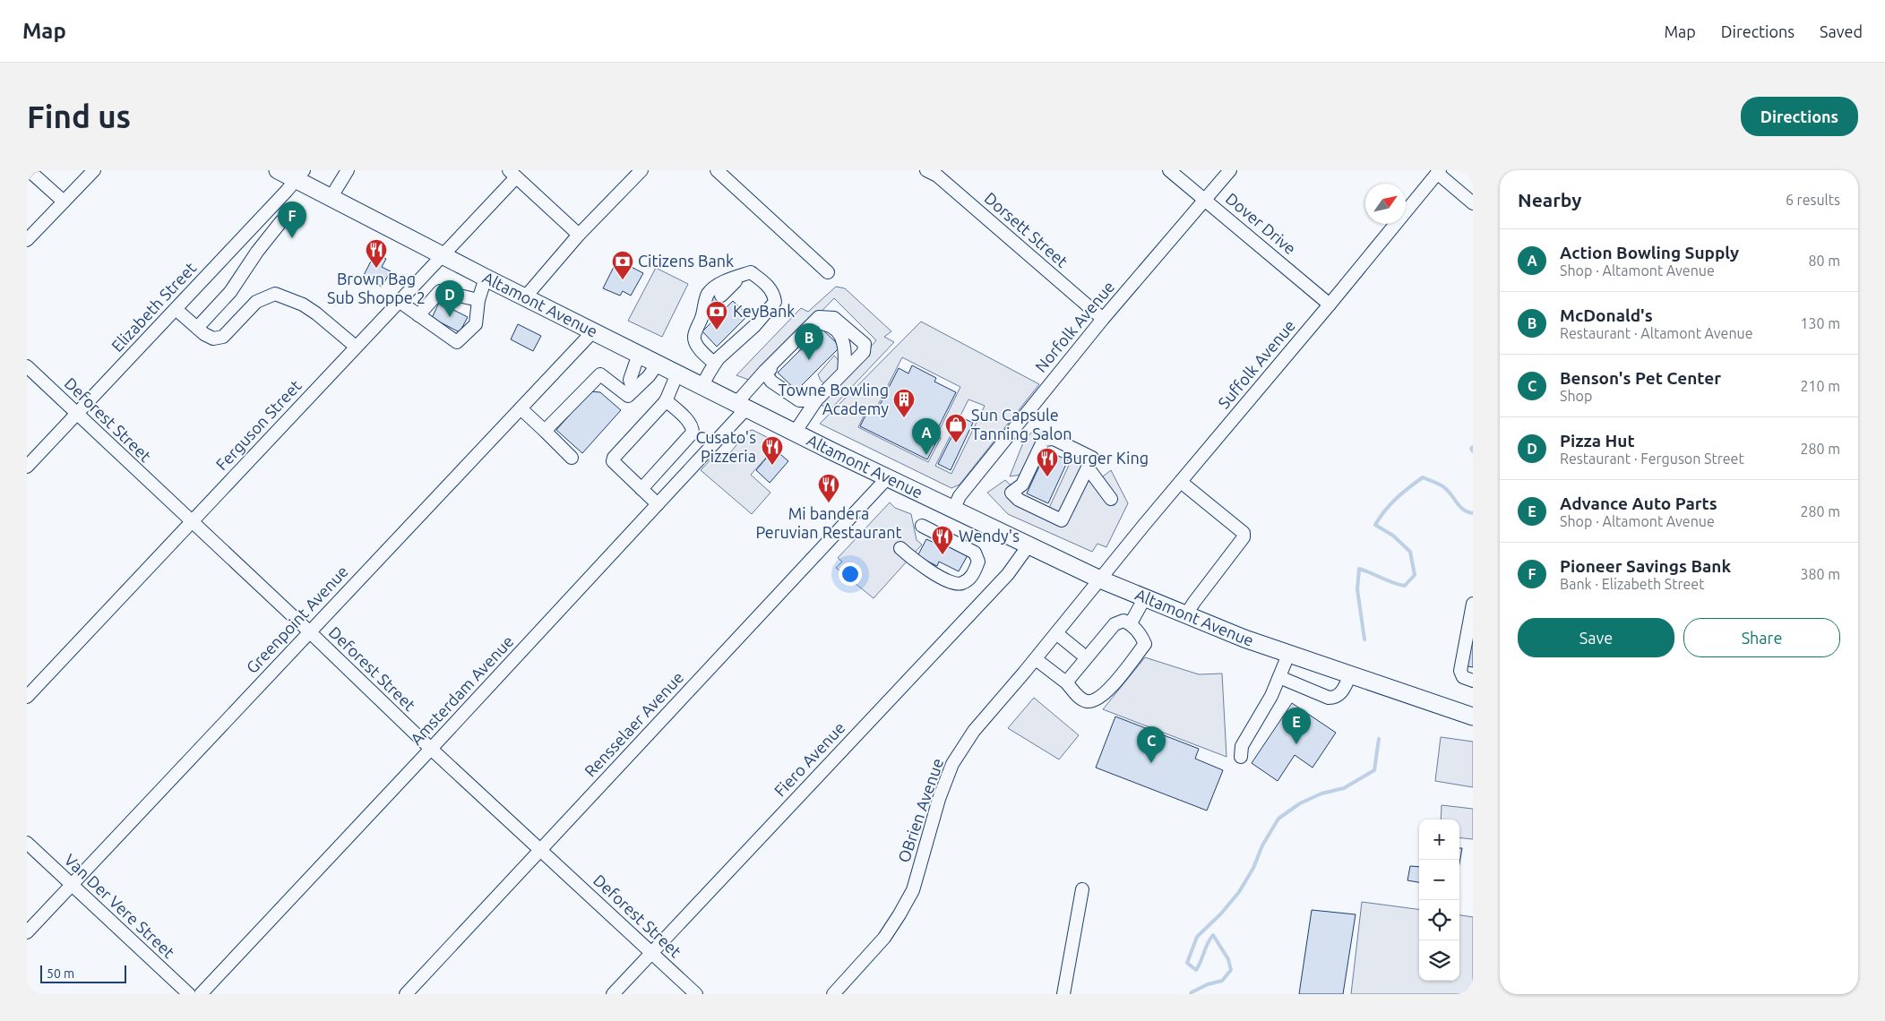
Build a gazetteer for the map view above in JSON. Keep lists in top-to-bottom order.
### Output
{
  "streets": {
    "main road": ["Altamont Avenue"],
    "street": [
      "Dover Drive",
      "Dorsett Street",
      "Elizabeth Street",
      "Norfolk Avenue",
      "Suffolk Avenue",
      "Deforest Street",
      "Ferguson Street",
      "Greenpoint Avenue",
      "Amsterdam Avenue",
      "Rensselaer Avenue",
      "Fiero Avenue",
      "OBrien Avenue",
      "Van Der Vere Street"
    ]
  },
  "crossings": [
    ["Dover Drive", "Norfolk Avenue"],
    ["Dover Drive", "Suffolk Avenue"],
    ["Dorsett Street", "Norfolk Avenue"],
    ["Altamont Avenue", "Elizabeth Street"],
    ["Altamont Avenue", "Norfolk Avenue"],
    ["Altamont Avenue", "Suffolk Avenue"],
    ["Altamont Avenue", "Ferguson Street"],
    ["Altamont Avenue", "Greenpoint Avenue"],
    ["Altamont Avenue", "Amsterdam Avenue"],
    ["Altamont Avenue", "Rensselaer Avenue"],
    ["Altamont Avenue", "Fiero Avenue"],
    ["Altamont Avenue", "OBrien Avenue"],
    ["Elizabeth Street", "Deforest Street"],
    ["Suffolk Avenue", "OBrien Avenue"],
    ["Deforest Street", "Ferguson Street"],
    ["Deforest Street", "Greenpoint Avenue"],
    ["Deforest Street", "Amsterdam Avenue"],
    ["Deforest Street", "Rensselaer Avenue"],
    ["Deforest Street", "Fiero Avenue"],
    ["Greenpoint Avenue", "Van Der Vere Street"]
  ],
  "places": {
    "restaurant": [
      "Brown Bag Sub Shoppe 2",
      "Cusato's Pizzeria",
      "Burger King",
      "Mi bandera Peruvian Restaurant",
      "Wendy's"
    ],
    "bank": ["Citizens Bank", "KeyBank"],
    "building": ["Towne Bowling Academy"],
    "shop": ["Sun Capsule Tanning Salon"]
  },
  "scale_bar": "50 m",
  "north": "top right",
  "page": {
    "header": "Map",
    "nav": ["Map", "Directions", "Saved"],
    "buttons": [
      "Directions",
      ["Save", "Share"]
    ],
    "title": "Find us",
    "heading": ["Nearby", "6 results"],
    "pins": [
      "F",
      "D",
      "B",
      "A",
      "E",
      "C"
    ],
    "list": [
      {
        "mark": "A",
        "name": "Action Bowling Supply",
        "note": "Shop · Altamont Avenue",
        "value": "80 m"
      },
      {
        "mark": "B",
        "name": "McDonald's",
        "note": "Restaurant · Altamont Avenue",
        "value": "130 m"
      },
      {
        "mark": "C",
        "name": "Benson's Pet Center",
        "note": "Shop",
        "value": "210 m"
      },
      {
        "mark": "D",
        "name": "Pizza Hut",
        "note": "Restaurant · Ferguson Street",
        "value": "280 m"
      },
      {
        "mark": "E",
        "name": "Advance Auto Parts",
        "note": "Shop · Altamont Avenue",
        "value": "280 m"
      },
      {
        "mark": "F",
        "name": "Pioneer Savings Bank",
        "note": "Bank · Elizabeth Street",
        "value": "380 m"
      }
    ],
    "map_buttons": ["+", "−"],
    "scale": "50 m"
  }
}
